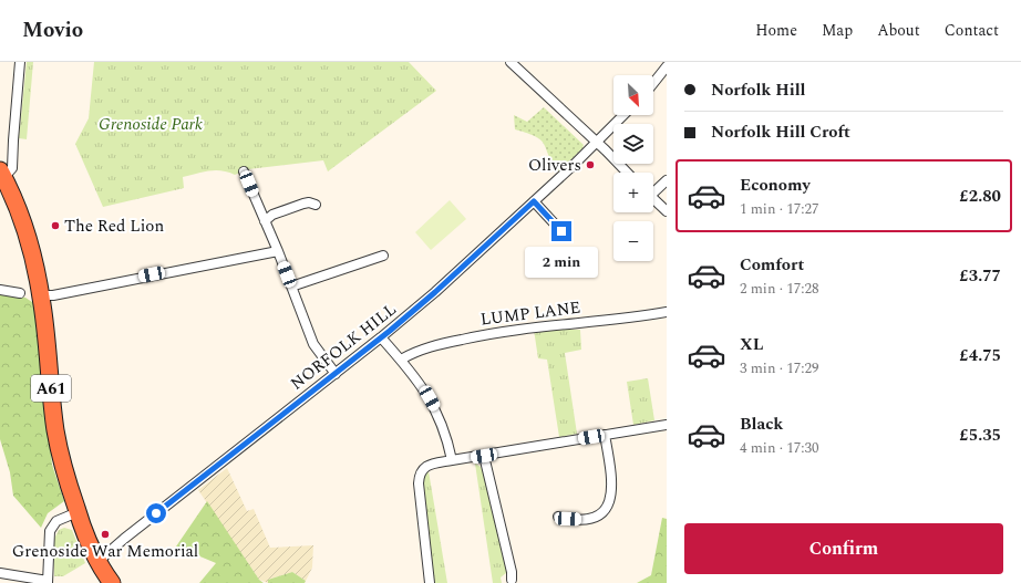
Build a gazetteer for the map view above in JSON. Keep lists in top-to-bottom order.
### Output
{
  "streets": {
    "highway": ["A61"],
    "street": ["LUMP LANE", "NORFOLK HILL"]
  },
  "crossings": [
    ["NORFOLK HILL", "A61"]
  ],
  "parks": ["Grenoside Park"],
  "places": ["Olivers", "The Red Lion", "Grenoside War Memorial"],
  "north": "bottom right",
  "page": {
    "header": "Movio",
    "nav": [
      "Home",
      "Map",
      "About",
      "Contact"
    ],
    "banner": ["Norfolk Hill", "Norfolk Hill Croft"],
    "map_buttons": ["+", "−"],
    "list": [
      {
        "name": "Economy",
        "note": "1 min · 17:27",
        "value": "£2.80"
      },
      {
        "name": "Comfort",
        "note": "2 min · 17:28",
        "value": "£3.77"
      },
      {
        "name": "XL",
        "note": "3 min · 17:29",
        "value": "£4.75"
      },
      {
        "name": "Black",
        "note": "4 min · 17:30",
        "value": "£5.35"
      }
    ],
    "bubble": "2 min",
    "buttons": "Confirm"
  }
}
